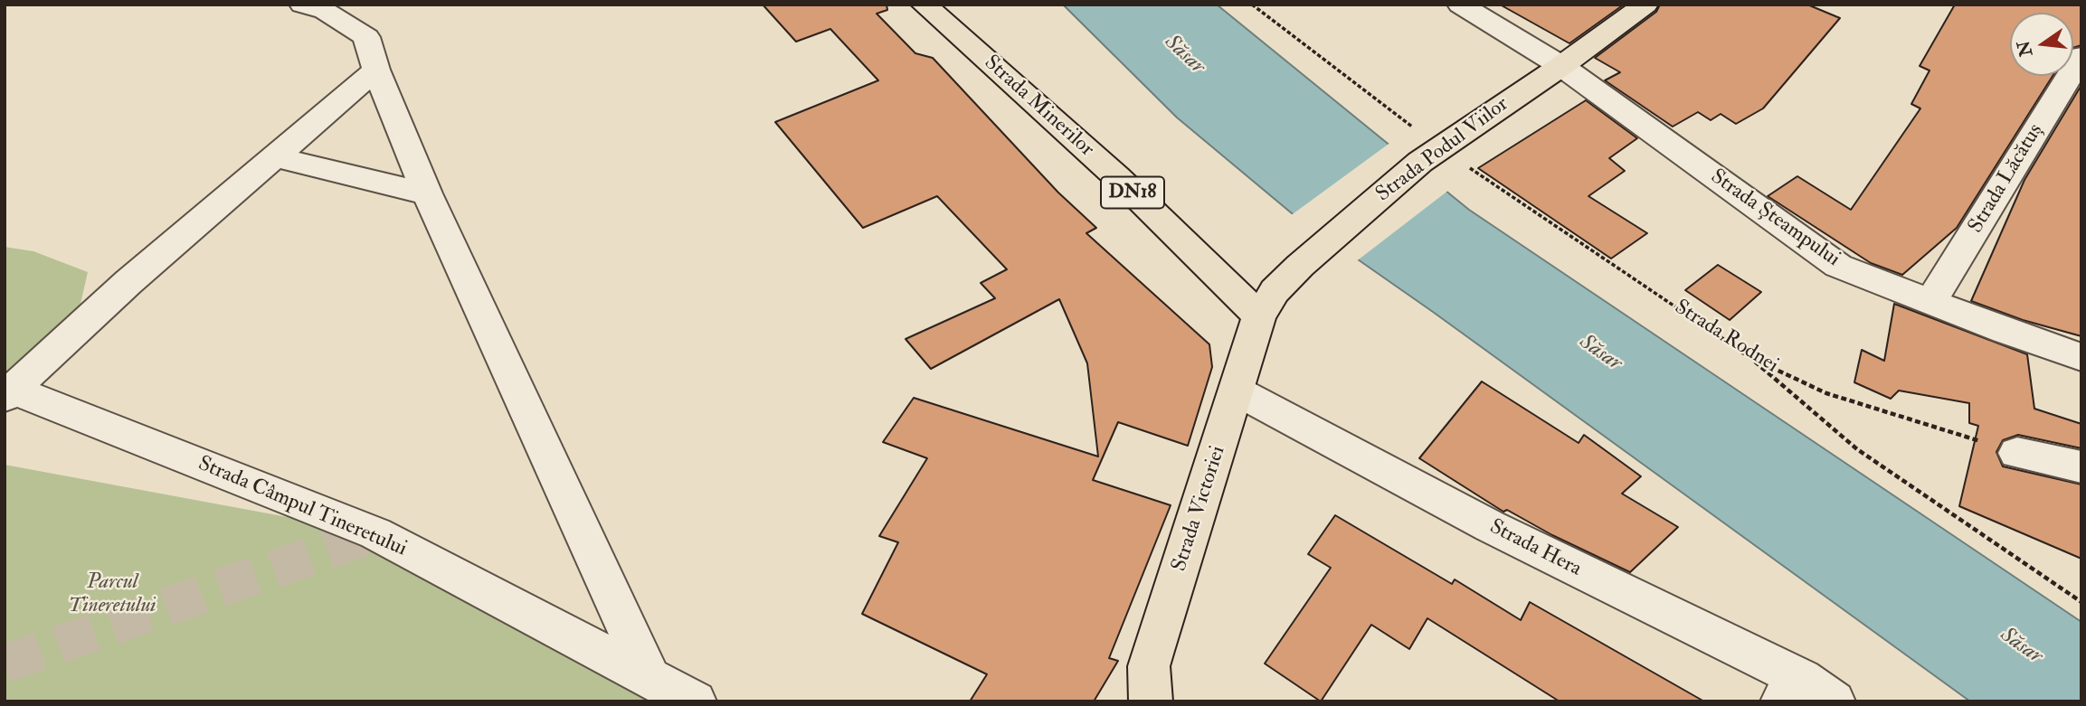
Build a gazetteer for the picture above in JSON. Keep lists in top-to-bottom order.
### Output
{
  "streets": {
    "main road": [
      "Strada Minerilor",
      "Strada Podul Viilor",
      "DN18",
      "Strada Victoriei"
    ],
    "street": [
      "Strada Lăcătuș",
      "Strada Șteampului",
      "Strada Câmpul Tineretului",
      "Strada Hera"
    ],
    "path": ["Strada Rodnei"]
  },
  "crossings": [
    ["Strada Minerilor", "Strada Podul Viilor"],
    ["Strada Minerilor", "Strada Victoriei"],
    ["Strada Podul Viilor", "Strada Șteampului"],
    ["Strada Podul Viilor", "Strada Rodnei"],
    ["Strada Podul Viilor", "Strada Victoriei"],
    ["Strada Lăcătuș", "Strada Șteampului"],
    ["Strada Victoriei", "Strada Hera"]
  ],
  "water": ["Săsar"],
  "parks": ["Parcul Tineretului"],
  "north": "left"
}
